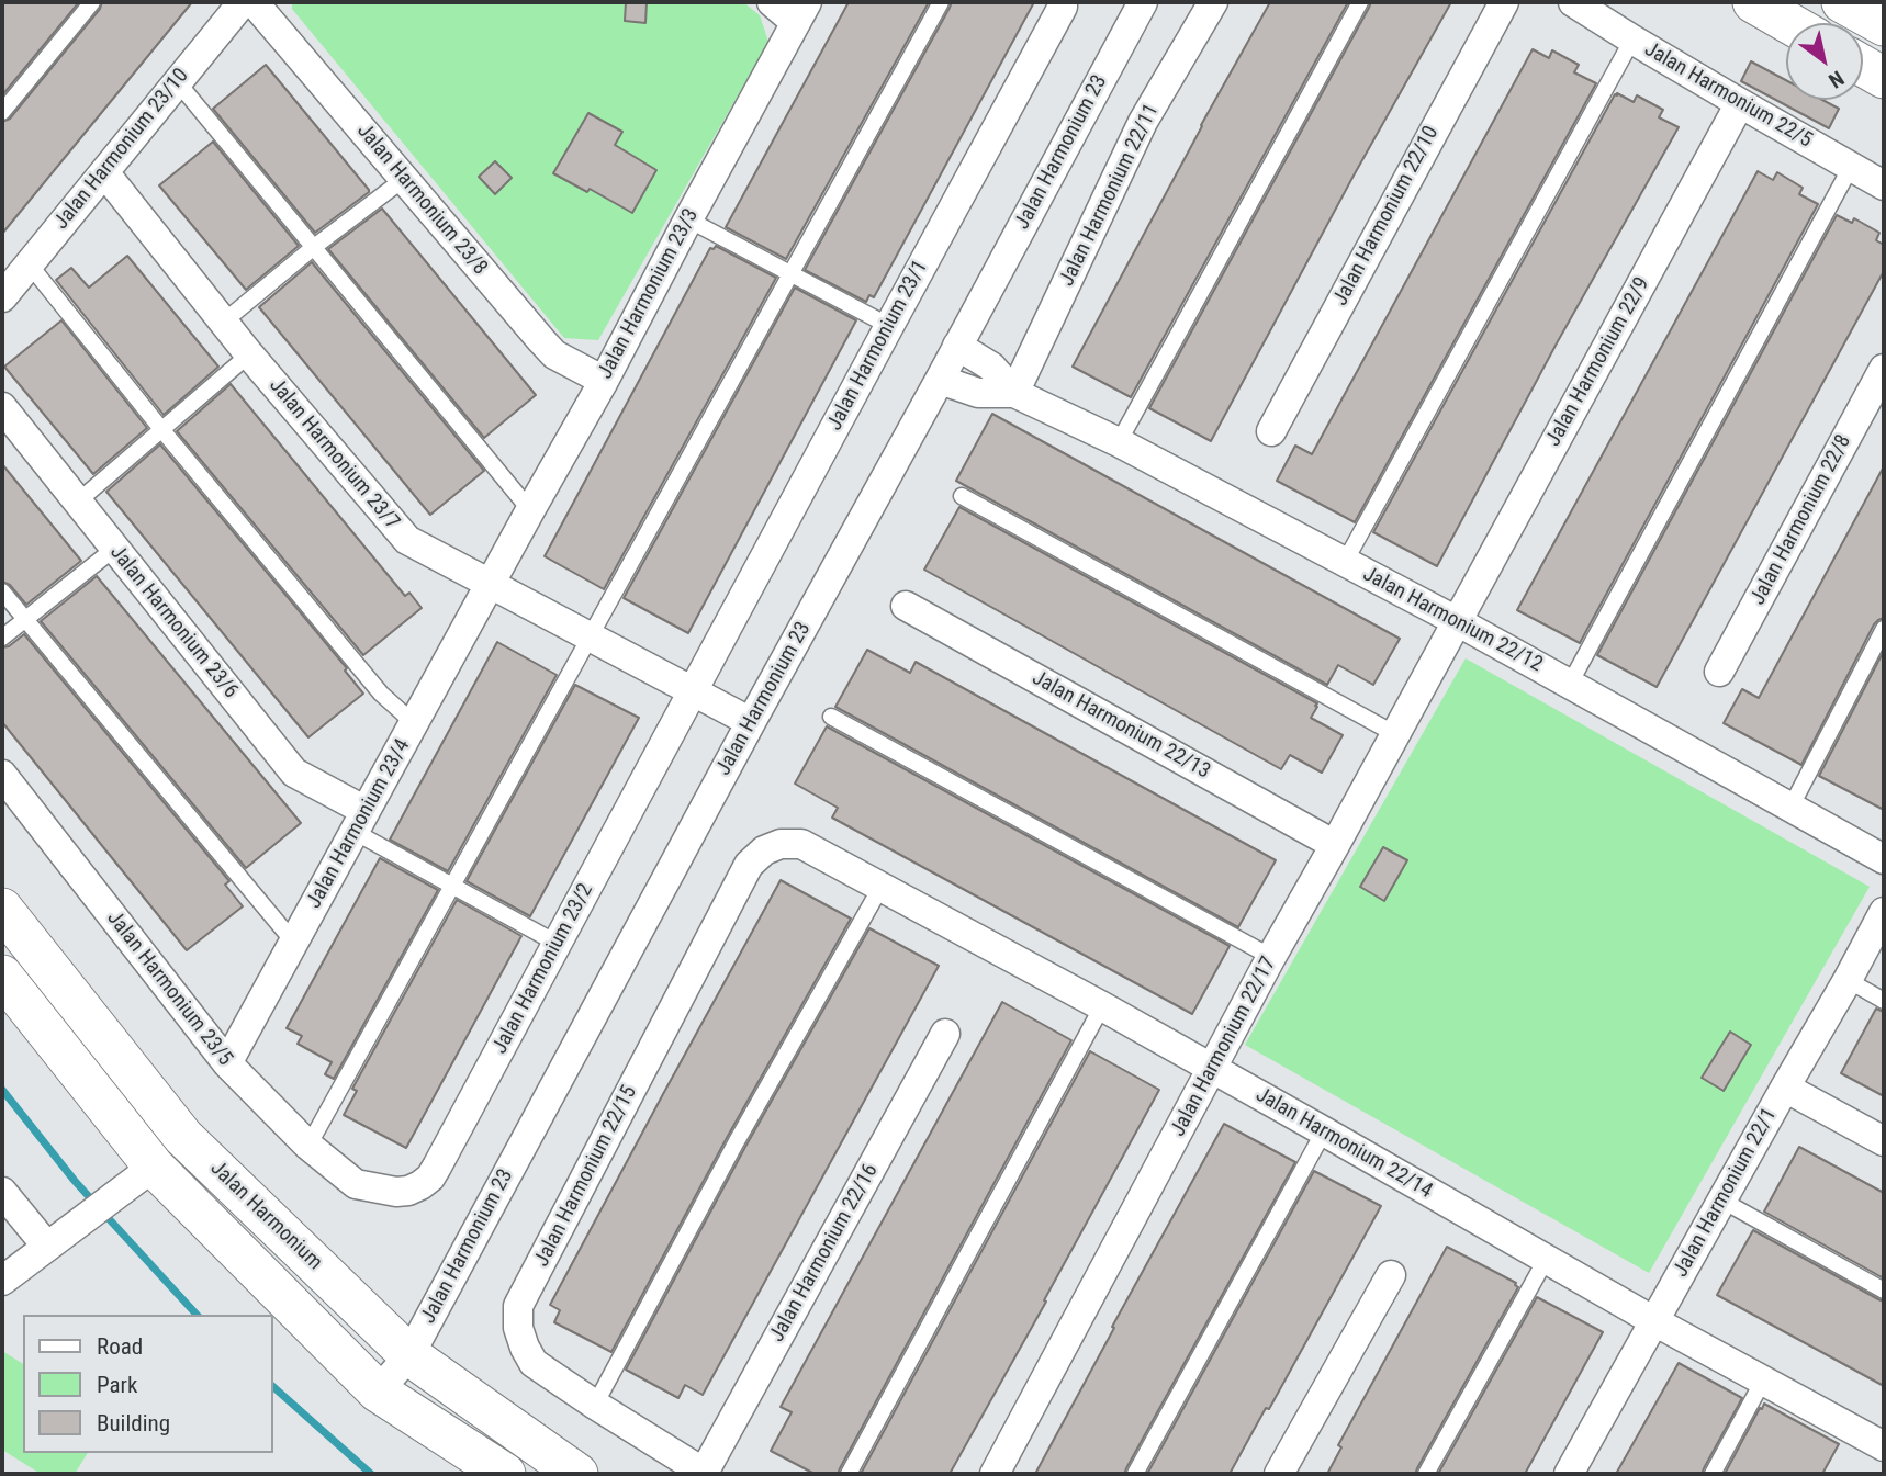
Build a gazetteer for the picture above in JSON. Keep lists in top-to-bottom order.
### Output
{
  "streets": {
    "main road": ["Jalan Harmonium"],
    "street": [
      "Jalan Harmonium 22/5",
      "Jalan Harmonium 23/10",
      "Jalan Harmonium 23",
      "Jalan Harmonium 22/11",
      "Jalan Harmonium 23/8",
      "Jalan Harmonium 22/10",
      "Jalan Harmonium 23/3",
      "Jalan Harmonium 23/1",
      "Jalan Harmonium 22/9",
      "Jalan Harmonium 23/7",
      "Jalan Harmonium 22/8",
      "Jalan Harmonium 22/12",
      "Jalan Harmonium 23/6",
      "Jalan Harmonium 22/13",
      "Jalan Harmonium 23/4",
      "Jalan Harmonium 23/2",
      "Jalan Harmonium 23/5",
      "Jalan Harmonium 22/17",
      "Jalan Harmonium 22/14",
      "Jalan Harmonium 22/15",
      "Jalan Harmonium 22/1",
      "Jalan Harmonium 22/16"
    ]
  },
  "crossings": [
    ["Jalan Harmonium 22/5", "Jalan Harmonium 22/9"],
    ["Jalan Harmonium 23/10", "Jalan Harmonium 23/7"],
    ["Jalan Harmonium 23", "Jalan Harmonium 23/7"],
    ["Jalan Harmonium 23", "Jalan Harmonium 22/12"],
    ["Jalan Harmonium 23", "Jalan Harmonium"],
    ["Jalan Harmonium 22/11", "Jalan Harmonium 22/12"],
    ["Jalan Harmonium 23/8", "Jalan Harmonium 23/3"],
    ["Jalan Harmonium 23/3", "Jalan Harmonium 23/7"],
    ["Jalan Harmonium 23/3", "Jalan Harmonium 23/4"],
    ["Jalan Harmonium 23/1", "Jalan Harmonium 23/7"],
    ["Jalan Harmonium 23/1", "Jalan Harmonium 23/2"],
    ["Jalan Harmonium 22/9", "Jalan Harmonium 22/12"],
    ["Jalan Harmonium 22/9", "Jalan Harmonium 22/17"],
    ["Jalan Harmonium 23/7", "Jalan Harmonium 23/4"],
    ["Jalan Harmonium 23/7", "Jalan Harmonium 23/2"],
    ["Jalan Harmonium 22/12", "Jalan Harmonium 22/17"],
    ["Jalan Harmonium 23/6", "Jalan Harmonium 23/4"],
    ["Jalan Harmonium 22/13", "Jalan Harmonium 22/17"],
    ["Jalan Harmonium 23/4", "Jalan Harmonium 23/5"],
    ["Jalan Harmonium 23/2", "Jalan Harmonium 23/5"],
    ["Jalan Harmonium 22/17", "Jalan Harmonium 22/14"],
    ["Jalan Harmonium 22/14", "Jalan Harmonium 22/15"],
    ["Jalan Harmonium 22/14", "Jalan Harmonium 22/1"],
    ["Jalan Harmonium 22/15", "Jalan Harmonium 22/16"]
  ],
  "legend": ["Road", "Park", "Building"],
  "north": "bottom right"
}
